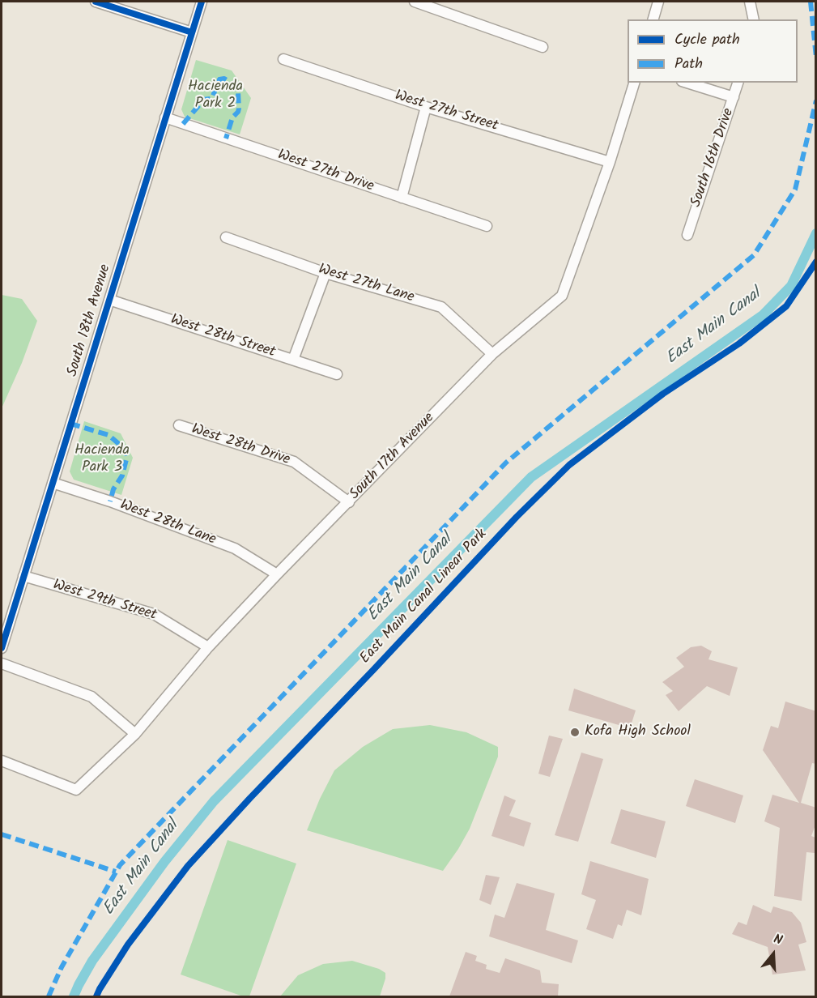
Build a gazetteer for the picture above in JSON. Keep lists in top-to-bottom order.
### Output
{
  "streets": {
    "street": [
      "West 27th Street",
      "South 16th Drive",
      "West 27th Drive",
      "West 27th Lane",
      "South 18th Avenue",
      "West 28th Street",
      "West 28th Drive",
      "South 17th Avenue",
      "West 28th Lane",
      "West 29th Street"
    ],
    "cycle path": ["East Main Canal Linear Park"]
  },
  "crossings": [
    ["West 27th Street", "South 17th Avenue"],
    ["West 27th Drive", "South 18th Avenue"],
    ["West 27th Lane", "South 17th Avenue"],
    ["South 18th Avenue", "West 28th Street"],
    ["South 18th Avenue", "West 28th Lane"],
    ["South 18th Avenue", "West 29th Street"],
    ["West 28th Drive", "South 17th Avenue"],
    ["South 17th Avenue", "West 28th Lane"],
    ["South 17th Avenue", "West 29th Street"]
  ],
  "water": ["East Main Canal"],
  "parks": ["Hacienda Park 2", "Hacienda Park 3"],
  "places": ["Kofa High School"],
  "legend": ["Cycle path", "Path"],
  "north": "top"
}
